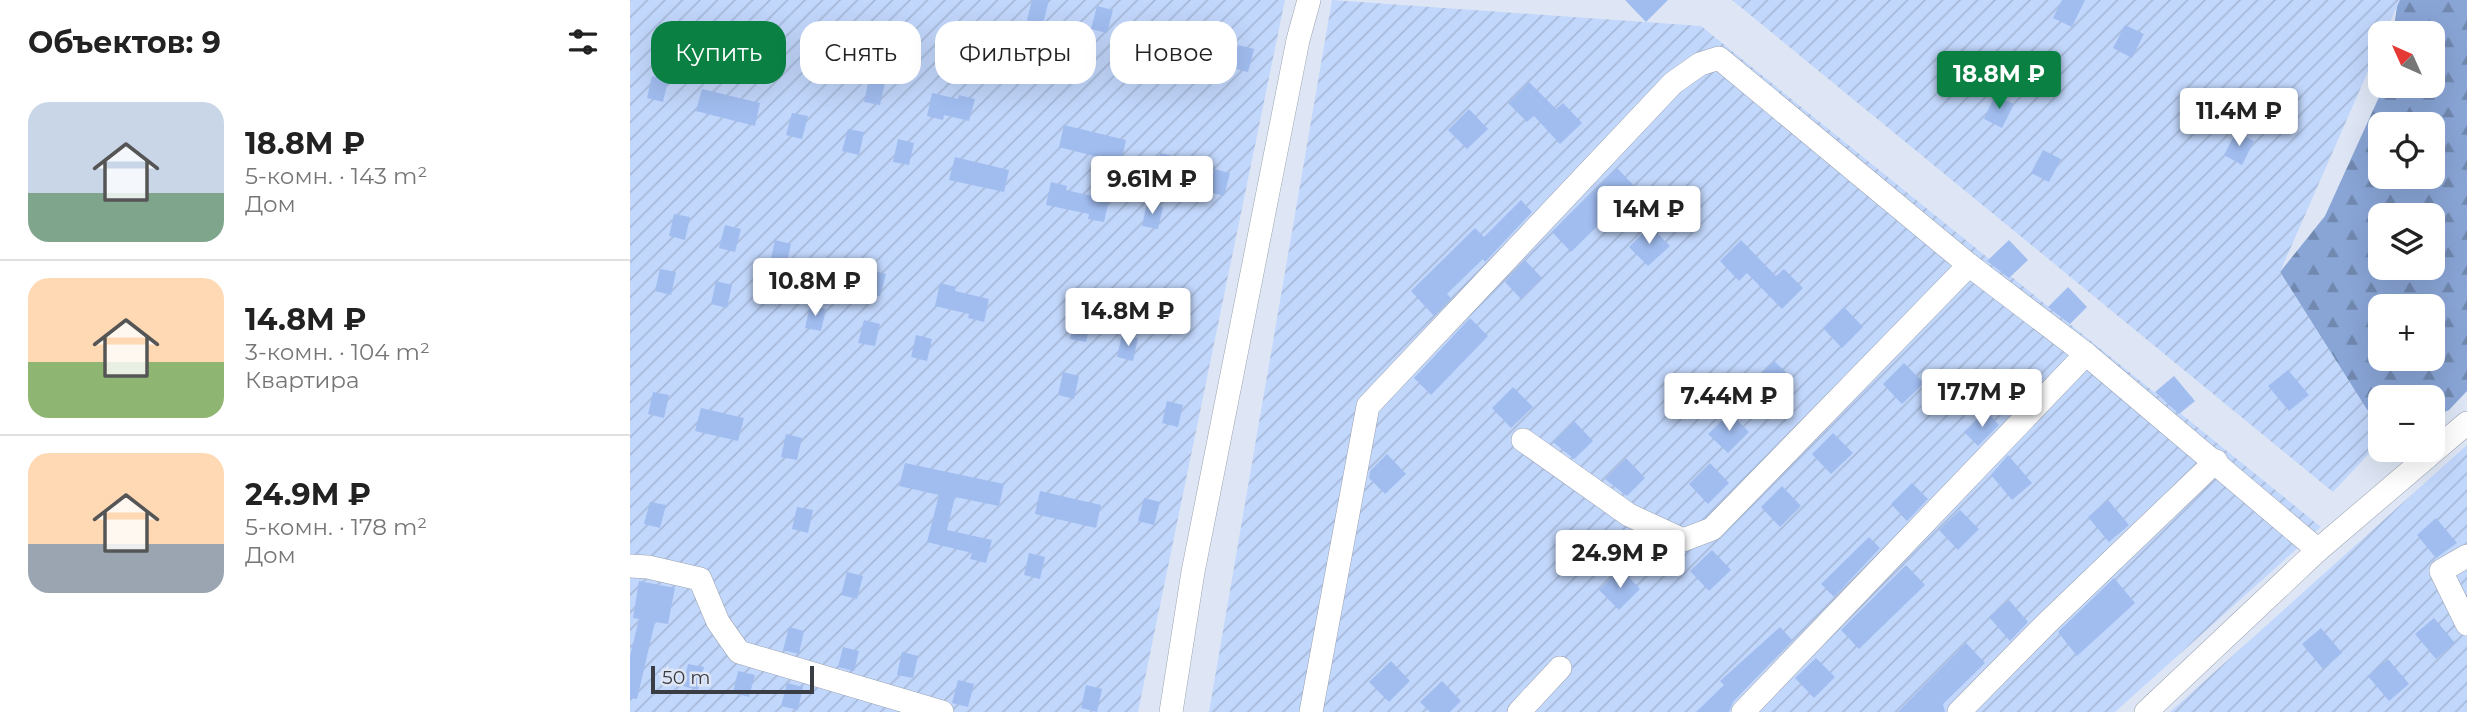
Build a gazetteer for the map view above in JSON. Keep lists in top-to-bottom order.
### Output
{
  "scale_bar": "50 m",
  "north": "top left",
  "page": {
    "heading": "Объектов: 9",
    "map_buttons": ["+", "−"],
    "chip": [
      "Купить",
      "Снять",
      "Фильтры",
      "Новое"
    ],
    "price": [
      "18.8M ₽",
      "11.4M ₽",
      "9.61M ₽",
      "14M ₽",
      "10.8M ₽",
      "14.8M ₽",
      "17.7M ₽",
      "7.44M ₽",
      "24.9M ₽"
    ],
    "list": [
      {
        "name": "18.8M ₽",
        "note": "5-комн. · 143 m² · Дом"
      },
      {
        "name": "14.8M ₽",
        "note": "3-комн. · 104 m² · Квартира"
      },
      {
        "name": "24.9M ₽",
        "note": "5-комн. · 178 m² · Дом"
      }
    ],
    "scale": "50 m"
  }
}
